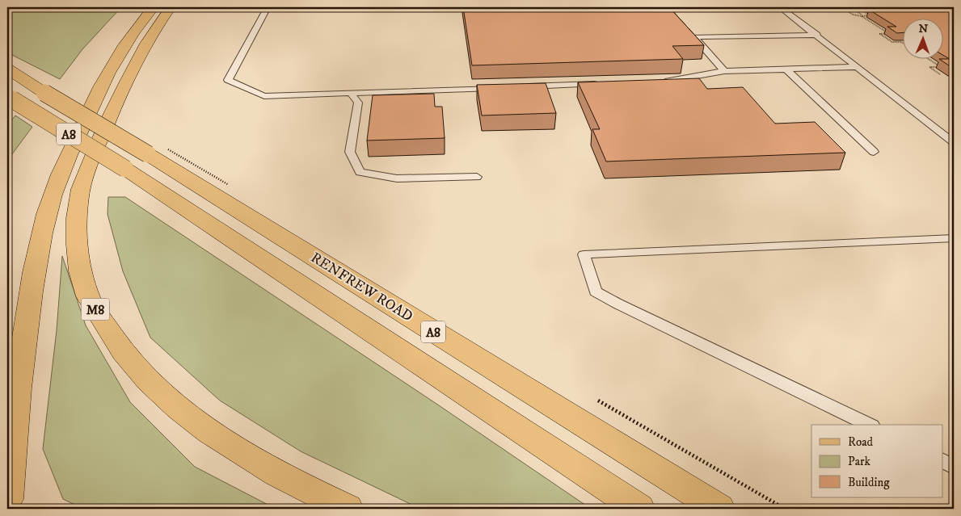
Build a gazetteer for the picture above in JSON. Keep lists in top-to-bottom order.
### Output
{
  "streets": {
    "main road": ["A8", "RENFREW ROAD", "M8"]
  },
  "legend": ["Road", "Park", "Building"],
  "north": "top"
}
